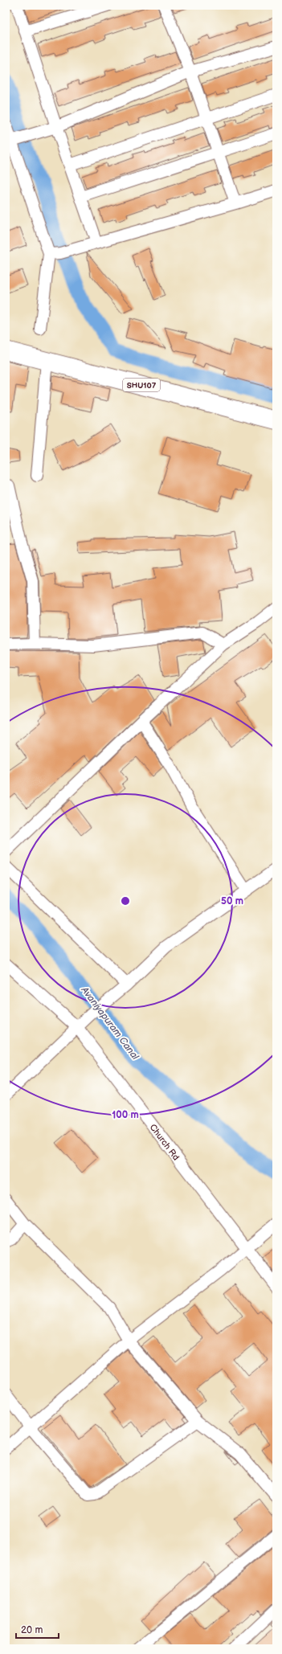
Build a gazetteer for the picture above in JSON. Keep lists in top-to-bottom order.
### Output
{
  "streets": {
    "main road": ["SHU107"],
    "street": ["Church Rd"]
  },
  "water": ["Avaniyapuram Canal"],
  "scale_bar": "20 m",
  "rings": ["50 m", "100 m"]
}
